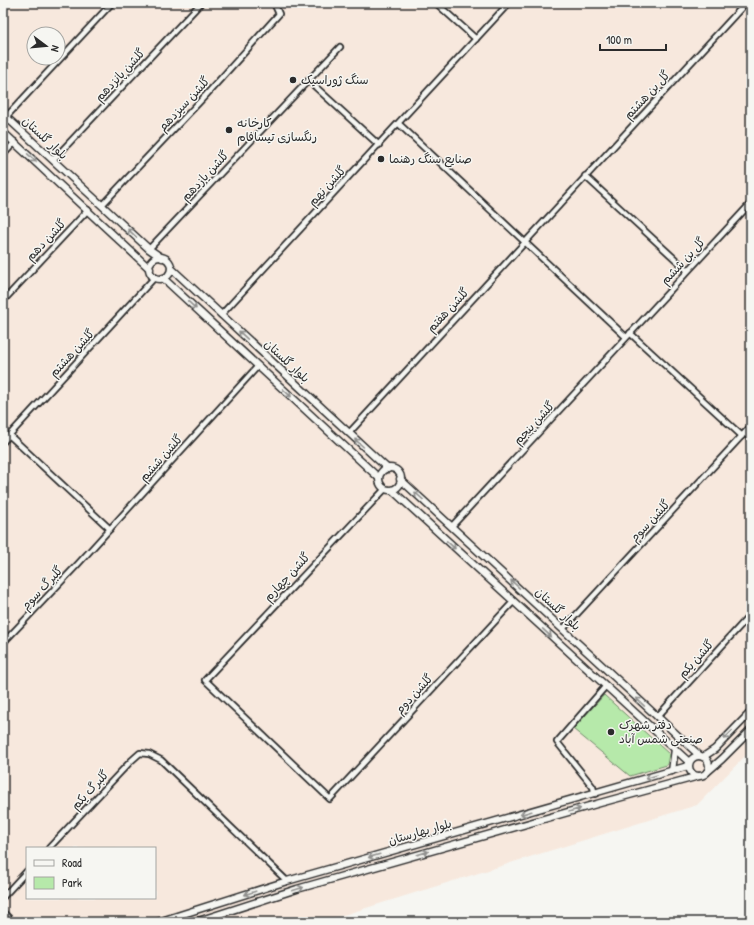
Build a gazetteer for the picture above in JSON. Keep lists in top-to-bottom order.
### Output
{
  "streets": {
    "street": [
      "گلشن پانزدهم",
      "گل بن هشتم",
      "گلشن سیزدهم",
      "بلوار گلستان",
      "گلشن یازدهم",
      "گلشن نهم",
      "گلشن دهم",
      "گل بن ششم",
      "گلشن هفتم",
      "گلشن هشتم",
      "گلشن پنجم",
      "گلشن ششم",
      "گلشن سوم",
      "گلشن چهارم",
      "گلبرگ سوم",
      "گلشن یکم",
      "گلشن دوم",
      "گلبرگ یکم",
      "بلوار بهارستان"
    ]
  },
  "crossings": [
    ["گلشن پانزدهم", "بلوار گلستان"],
    ["گل بن هشتم", "گلشن هفتم"],
    ["گلشن سیزدهم", "بلوار گلستان"],
    ["بلوار گلستان", "گلشن یازدهم"],
    ["بلوار گلستان", "گلشن نهم"],
    ["بلوار گلستان", "گلشن دهم"],
    ["بلوار گلستان", "گلشن هفتم"],
    ["بلوار گلستان", "گلشن هشتم"],
    ["بلوار گلستان", "گلشن پنجم"],
    ["بلوار گلستان", "گلشن ششم"],
    ["بلوار گلستان", "گلشن سوم"],
    ["بلوار گلستان", "گلشن چهارم"],
    ["بلوار گلستان", "گلشن یکم"],
    ["بلوار گلستان", "گلشن دوم"],
    ["بلوار گلستان", "بلوار بهارستان"],
    ["گل بن ششم", "گلشن پنجم"],
    ["گلشن ششم", "گلبرگ سوم"],
    ["گلشن چهارم", "گلشن دوم"],
    ["گلبرگ یکم", "بلوار بهارستان"]
  ],
  "places": [
    "سنگ ژوراسیک",
    "کارخانه رنگسازی تیسافام",
    "صنایع سنگ رهنما",
    "دفتر شهرک صنعتی شمس آباد"
  ],
  "legend": ["Road", "Park"],
  "scale_bar": "100 m",
  "north": "right"
}
